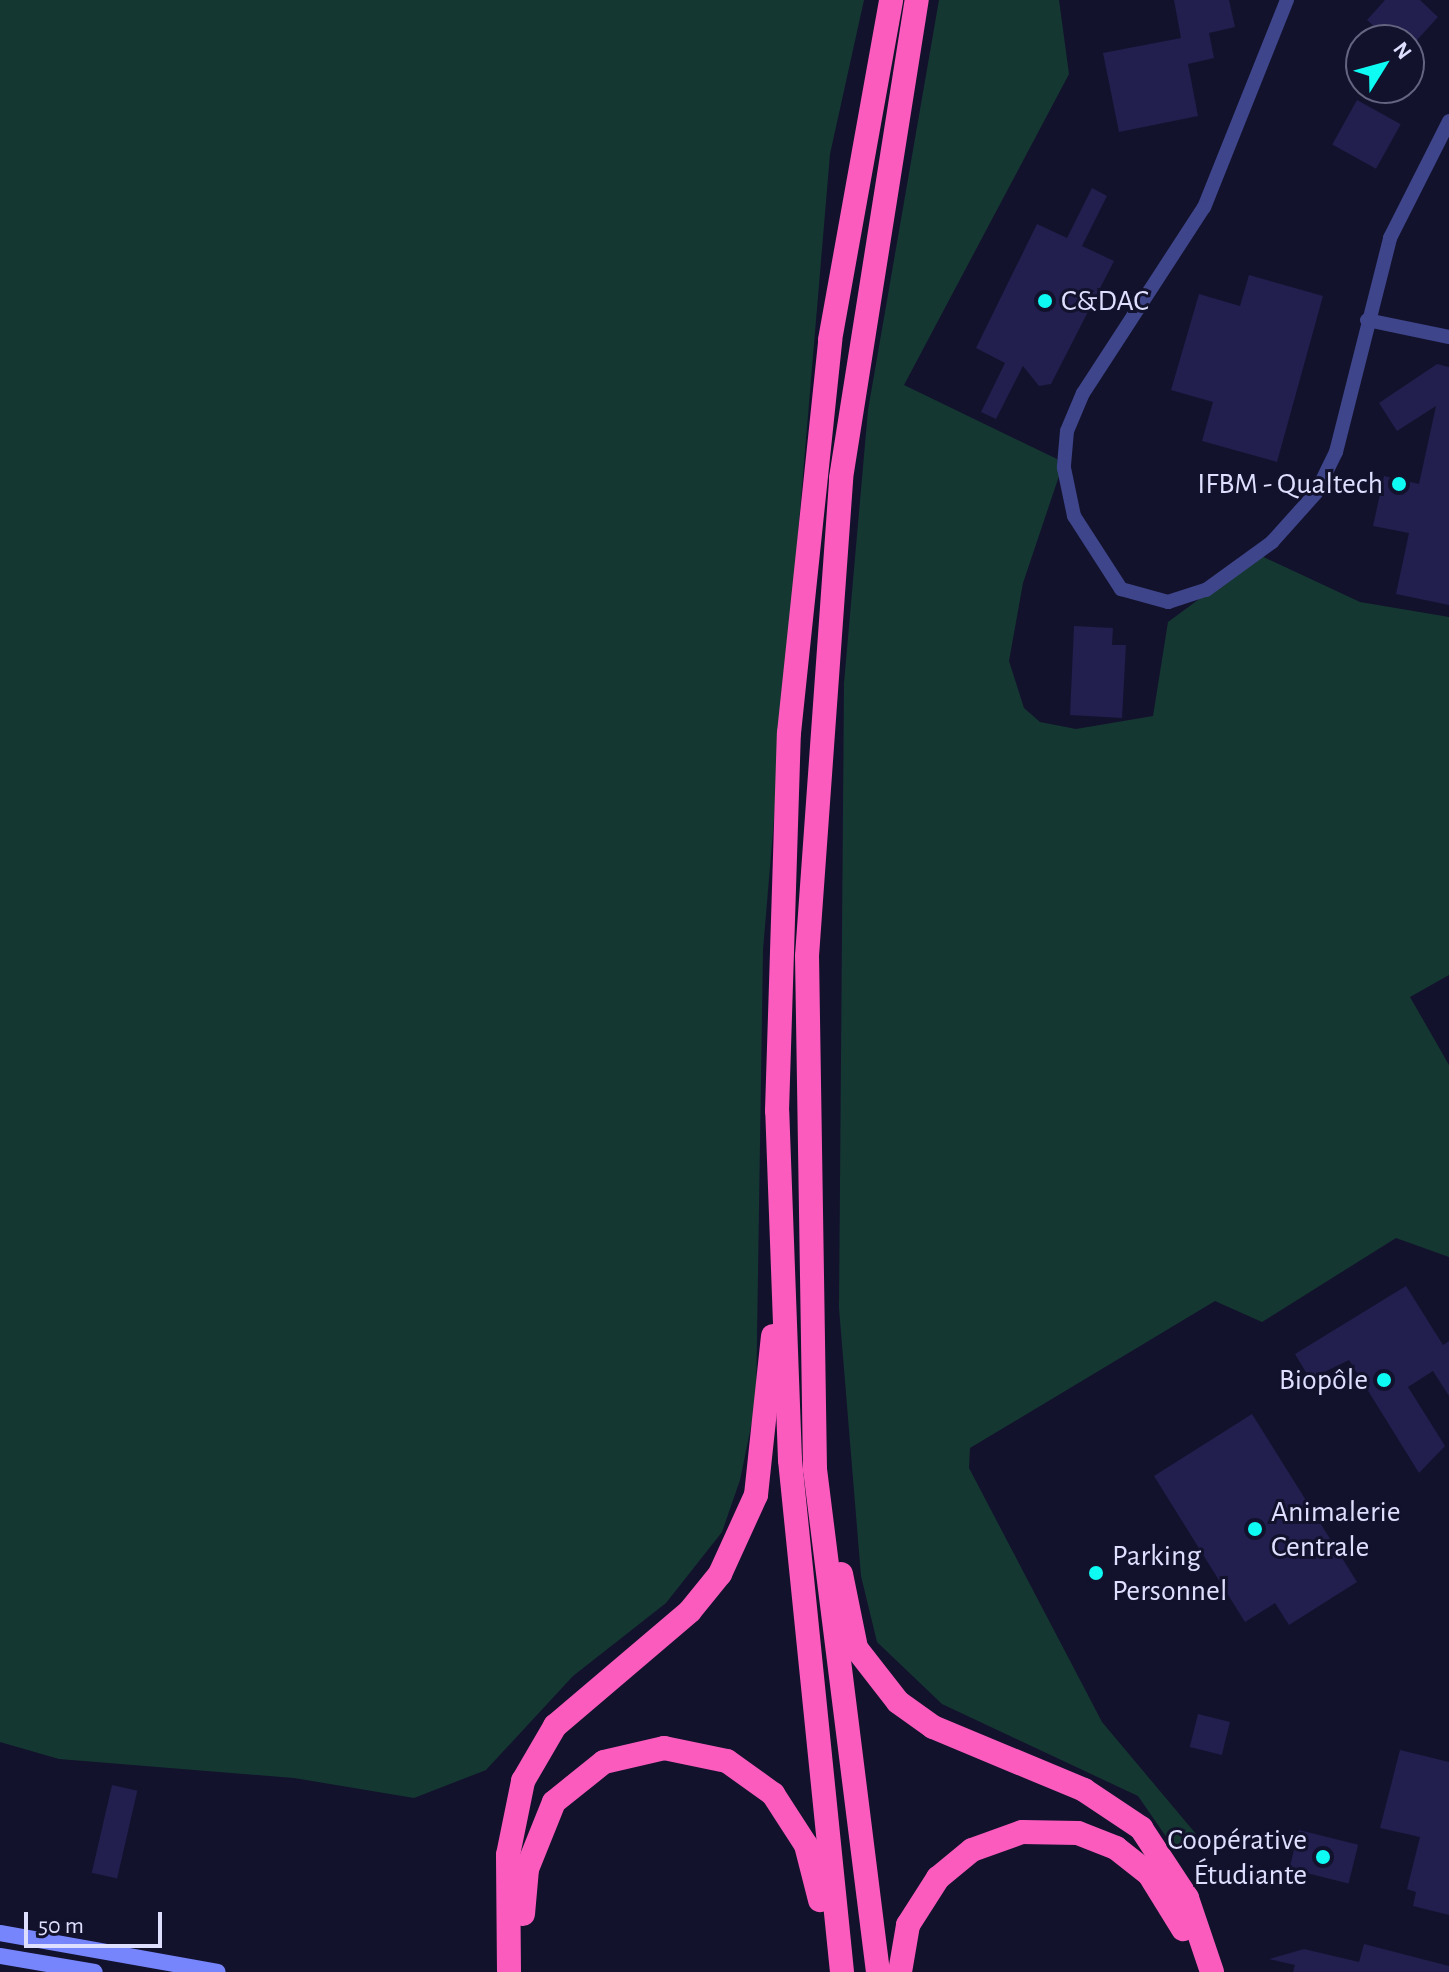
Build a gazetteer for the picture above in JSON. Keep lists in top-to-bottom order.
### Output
{
  "places": [
    "C&DAC",
    "IFBM - Qualtech",
    "Biopôle",
    "Animalerie Centrale",
    "Parking Personnel",
    "Coopérative Étudiante"
  ],
  "scale_bar": "50 m",
  "north": "top right"
}
